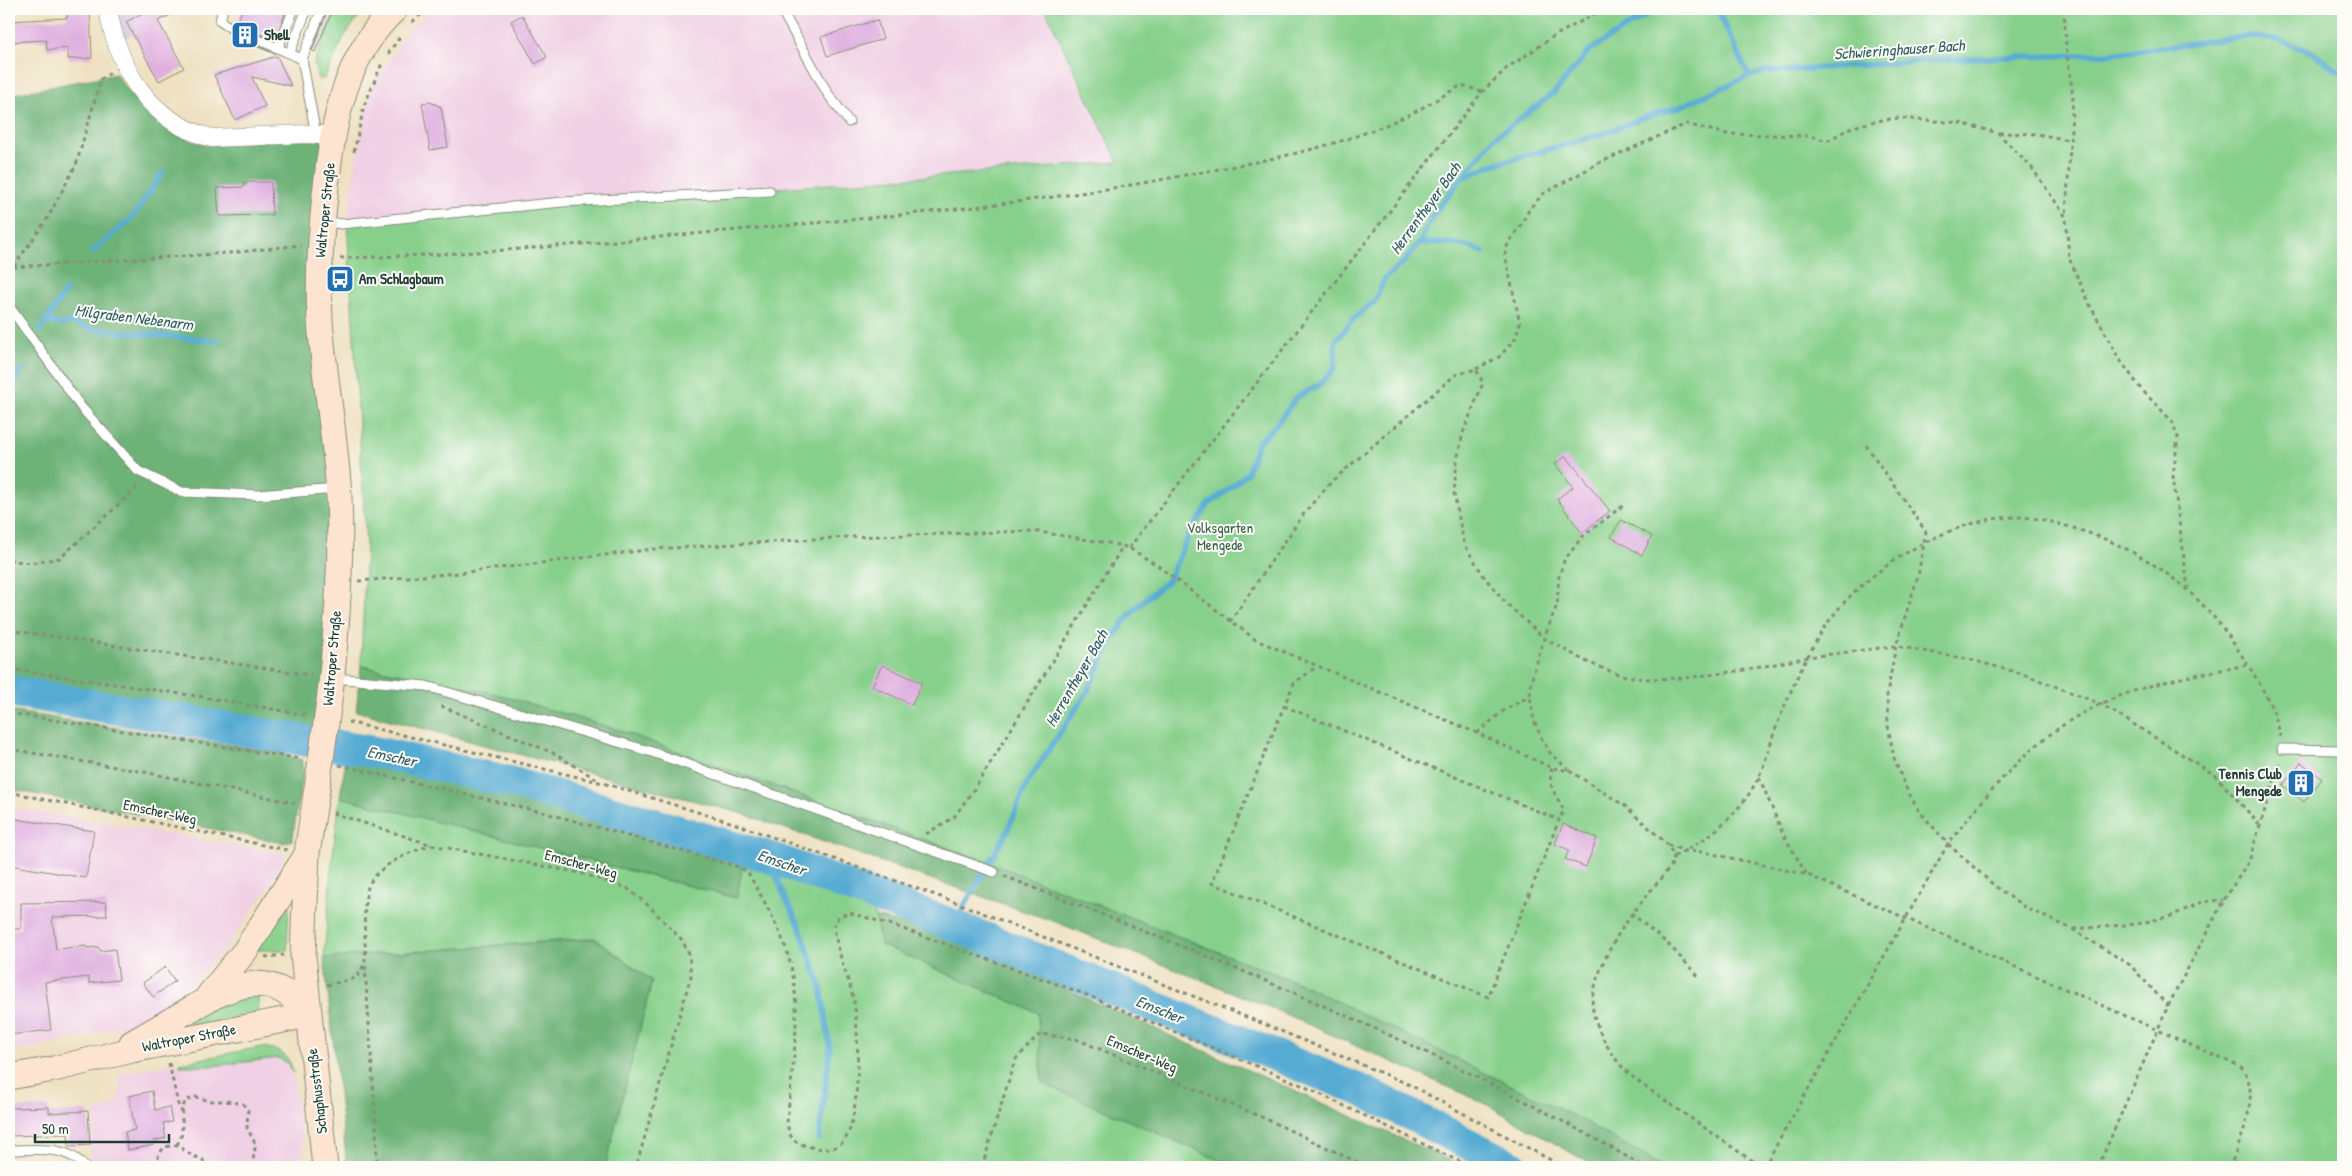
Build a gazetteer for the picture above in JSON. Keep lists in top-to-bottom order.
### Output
{
  "streets": {
    "main road": ["Waltroper Straße", "Schaphusstraße"],
    "path": ["Emscher-Weg"]
  },
  "crossings": [
    ["Waltroper Straße", "Emscher-Weg"],
    ["Waltroper Straße", "Schaphusstraße"]
  ],
  "water": [
    "Schwieringhauser Bach",
    "Herrentheyer Bach",
    "Milgraben Nebenarm",
    "Emscher"
  ],
  "parks": ["Volksgarten Mengede"],
  "places": {
    "building": ["Shell", "Tennis Club Mengede"],
    "bus stop": ["Am Schlagbaum"]
  },
  "scale_bar": "50 m"
}
